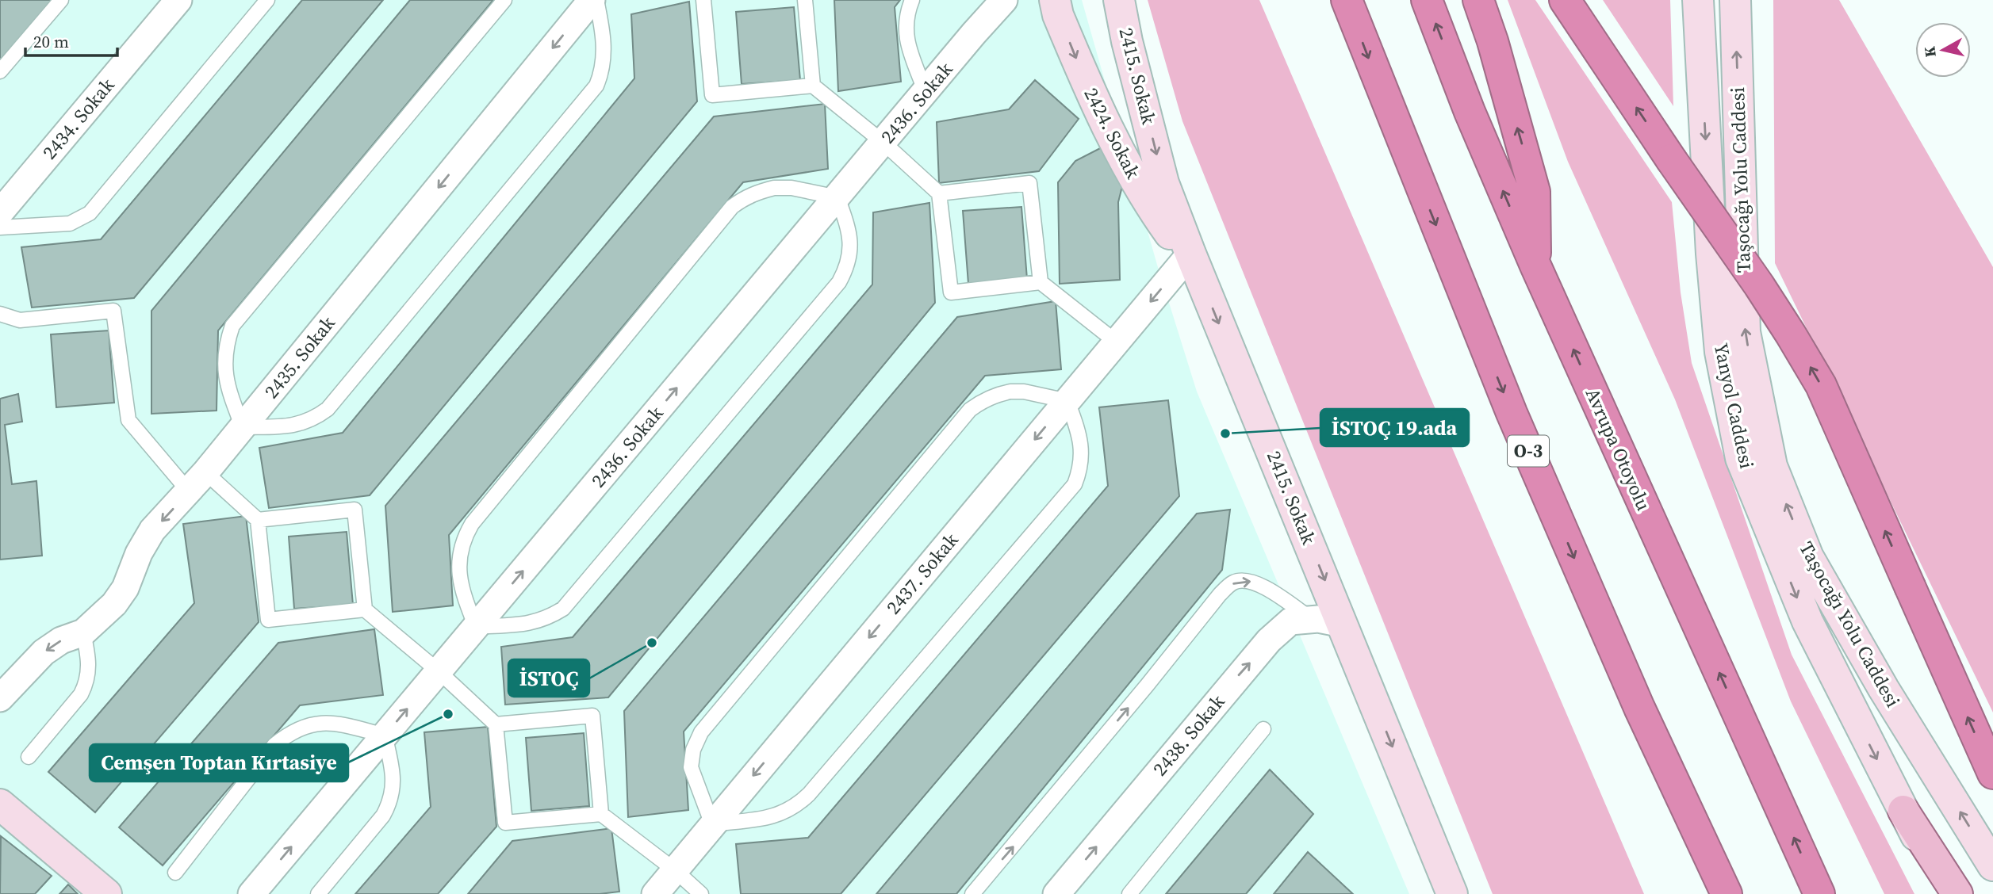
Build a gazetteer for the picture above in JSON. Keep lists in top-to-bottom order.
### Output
{
  "streets": {
    "highway": ["Avrupa Otoyolu", "O-3"],
    "main road": [
      "2415. Sokak",
      "2424. Sokak",
      "Taşocağı Yolu Caddesi",
      "Yanyol Caddesi"
    ],
    "street": [
      "2436. Sokak",
      "2434. Sokak",
      "2435. Sokak",
      "2437. Sokak",
      "2438. Sokak"
    ]
  },
  "crossings": [
    ["2415. Sokak", "2424. Sokak"],
    ["2415. Sokak", "2437. Sokak"],
    ["2415. Sokak", "2438. Sokak"],
    ["2424. Sokak", "2437. Sokak"]
  ],
  "one_way": [
    "2415. Sokak",
    "2436. Sokak",
    "2424. Sokak",
    "Taşocağı Yolu Caddesi",
    "2435. Sokak",
    "Yanyol Caddesi",
    "2437. Sokak",
    "2438. Sokak"
  ],
  "places": ["İSTOÇ 19.ada", "İSTOÇ", "Cemşen Toptan Kırtasiye"],
  "scale_bar": "20 m",
  "north": "left"
}
